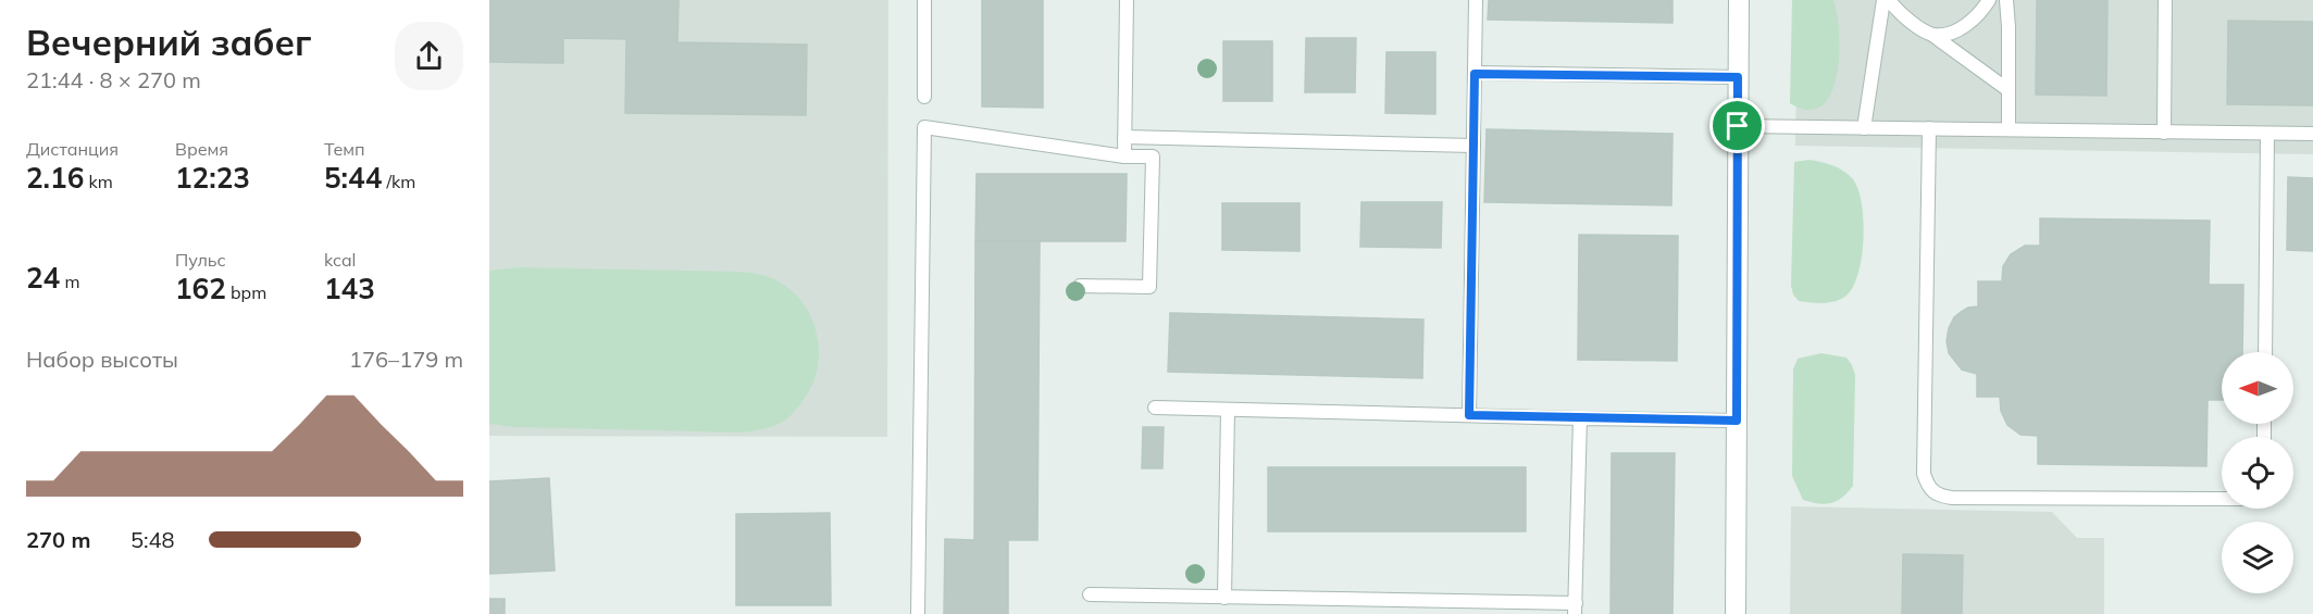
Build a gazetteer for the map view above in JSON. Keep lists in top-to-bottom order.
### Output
{
  "north": "left",
  "page": {
    "heading": ["Вечерний забег", "21:44 · 8 × 270 m"],
    "stats": [
      ["Дистанция", "2.16 km"],
      ["Время", "12:23"],
      ["Темп", "5:44 /km"],
      ["24 m"],
      ["Пульс", "162 bpm"],
      ["kcal", "143"]
    ],
    "chart": ["Набор высоты", "176–179 m"],
    "list": [
      {
        "name": "270 m",
        "note": "5:48"
      }
    ]
  }
}
